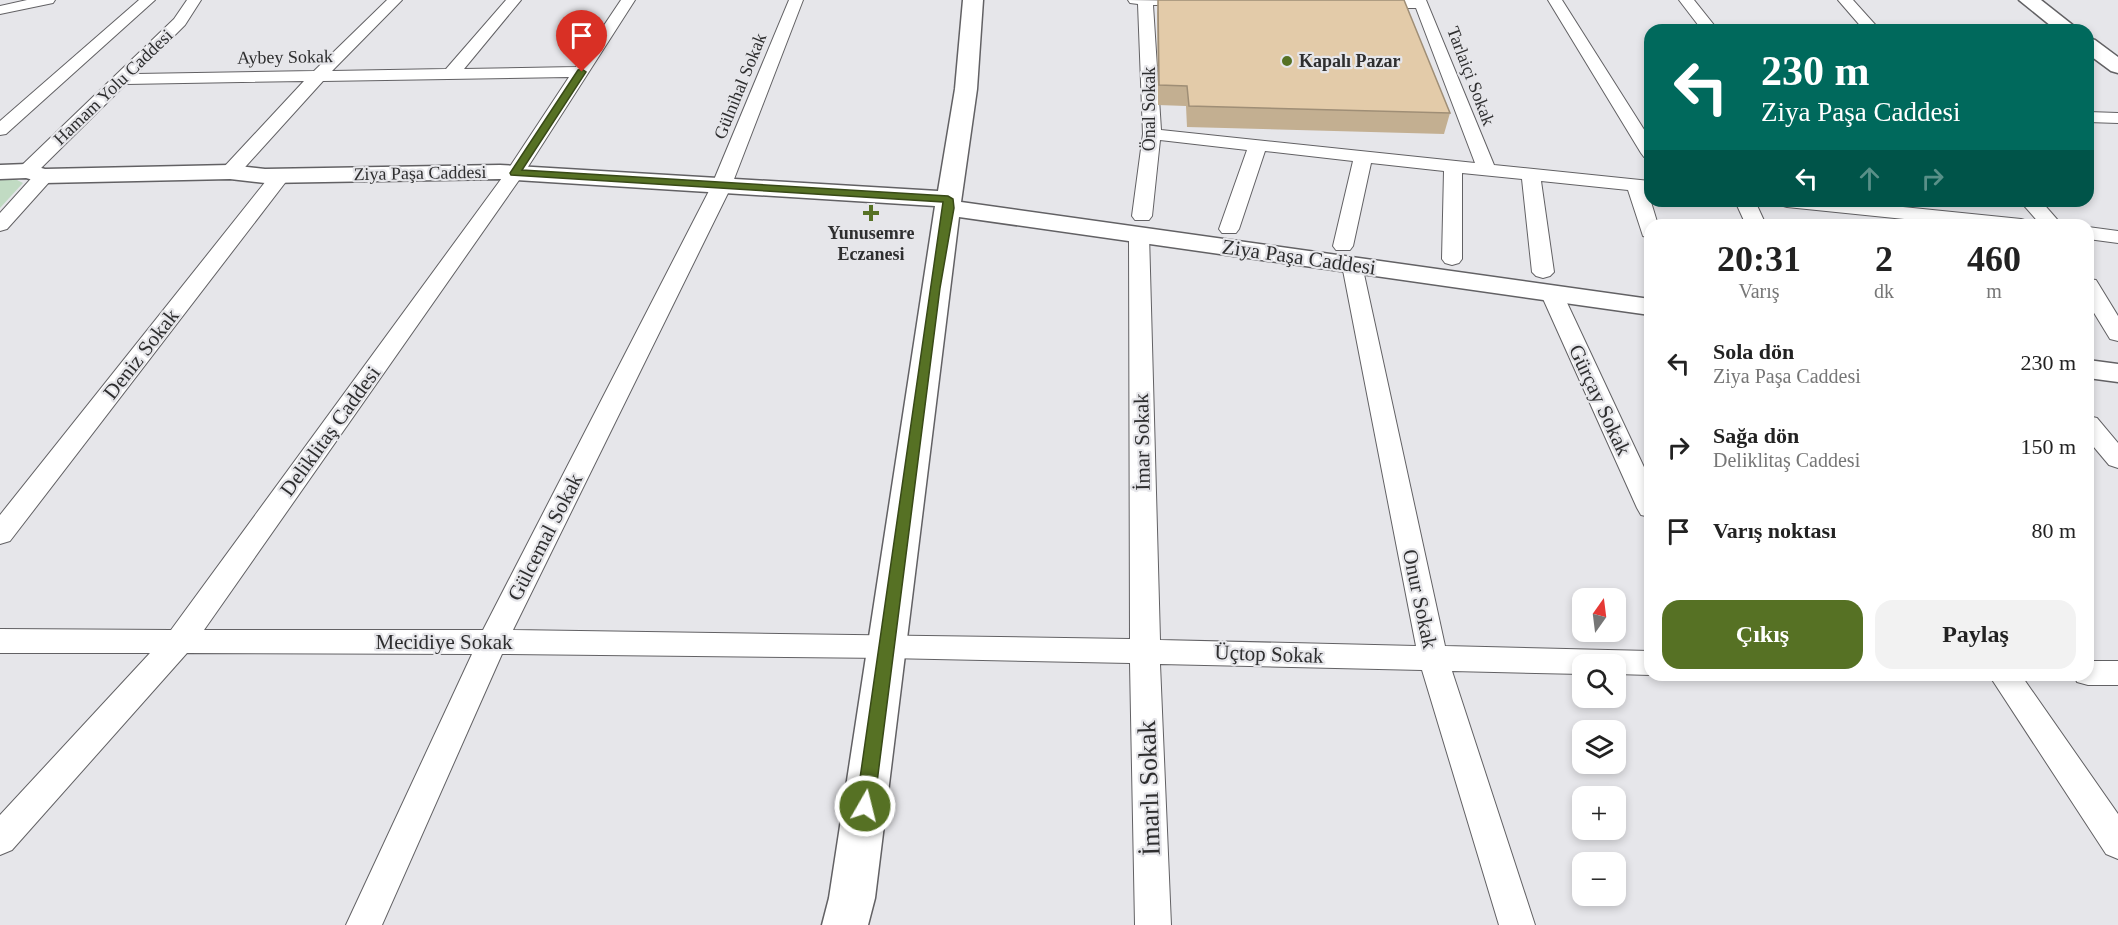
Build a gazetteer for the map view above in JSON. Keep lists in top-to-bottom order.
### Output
{
  "streets": {
    "main road": ["Ziya Paşa Caddesi"],
    "street": [
      "Aybey Sokak",
      "Tarlaiçi Sokak",
      "Gülnihal Sokak",
      "Hamam Yolu Caddesi",
      "Önal Sokak",
      "Deniz Sokak",
      "Gürçay Sokak",
      "Deliklitaş Caddesi",
      "İmar Sokak",
      "Gülcemal Sokak",
      "Onur Sokak",
      "Mecidiye Sokak",
      "Üçtop Sokak",
      "İmarlı Sokak"
    ]
  },
  "crossings": [
    ["Aybey Sokak", "Hamam Yolu Caddesi"],
    ["Aybey Sokak", "Deliklitaş Caddesi"],
    ["Gülnihal Sokak", "Ziya Paşa Caddesi"],
    ["Gülnihal Sokak", "Gülcemal Sokak"],
    ["Hamam Yolu Caddesi", "Ziya Paşa Caddesi"],
    ["Önal Sokak", "Ziya Paşa Caddesi"],
    ["Önal Sokak", "İmar Sokak"],
    ["Ziya Paşa Caddesi", "Deniz Sokak"],
    ["Ziya Paşa Caddesi", "Gürçay Sokak"],
    ["Ziya Paşa Caddesi", "Deliklitaş Caddesi"],
    ["Ziya Paşa Caddesi", "İmar Sokak"],
    ["Ziya Paşa Caddesi", "Gülcemal Sokak"],
    ["Ziya Paşa Caddesi", "Onur Sokak"],
    ["Deliklitaş Caddesi", "Mecidiye Sokak"],
    ["İmar Sokak", "Üçtop Sokak"],
    ["İmar Sokak", "İmarlı Sokak"],
    ["Gülcemal Sokak", "Mecidiye Sokak"],
    ["Onur Sokak", "Üçtop Sokak"],
    ["Mecidiye Sokak", "Üçtop Sokak"],
    ["Üçtop Sokak", "İmarlı Sokak"]
  ],
  "places": {
    "other": ["Kapalı Pazar"],
    "health": ["Yunusemre Eczanesi"]
  },
  "north": "top",
  "page": {
    "turn": ["230 m", "Ziya Paşa Caddesi"],
    "eta": [
      "20:31",
      "Varış",
      "2",
      "dk",
      "460",
      "m"
    ],
    "list": [
      {
        "name": "Sola dön",
        "note": "Ziya Paşa Caddesi",
        "value": "230 m"
      },
      {
        "name": "Sağa dön",
        "note": "Deliklitaş Caddesi",
        "value": "150 m"
      },
      {
        "name": "Varış noktası",
        "value": "80 m"
      }
    ],
    "map_buttons": ["+", "−"],
    "buttons": ["Çıkış", "Paylaş"]
  }
}
